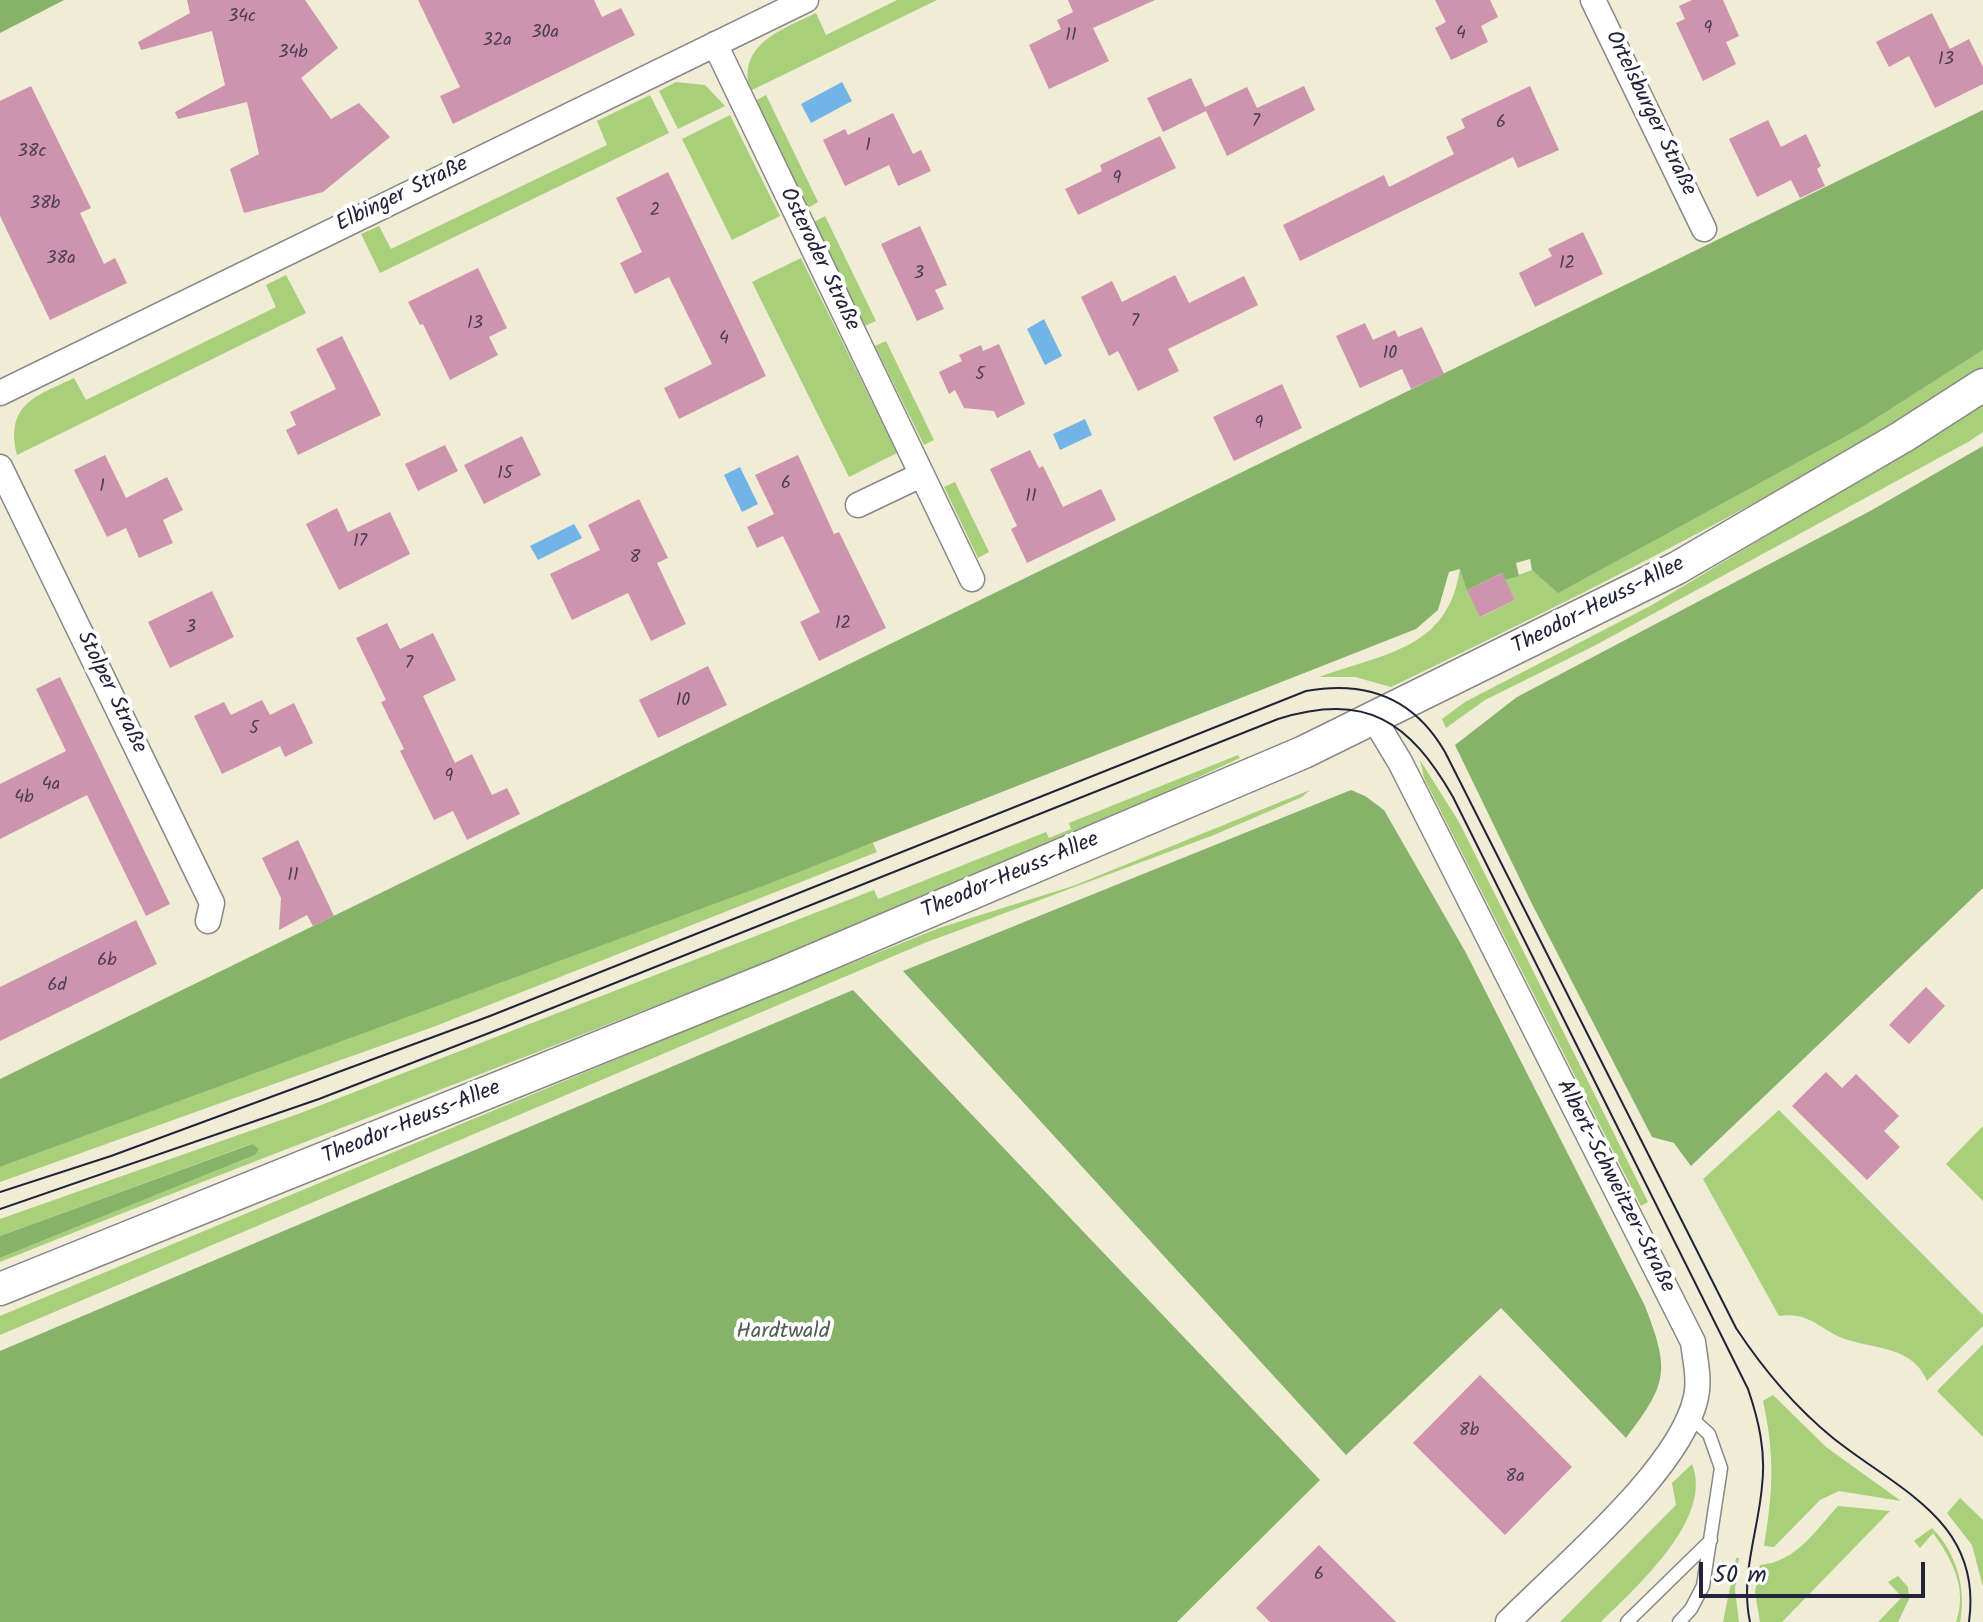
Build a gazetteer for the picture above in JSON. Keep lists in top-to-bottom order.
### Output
{
  "streets": {
    "main road": ["Theodor-Heuss-Allee"],
    "street": [
      "Ortelsburger Straße",
      "Elbinger Straße",
      "Osteroder Straße",
      "Stolper Straße",
      "Albert-Schweitzer-Straße"
    ]
  },
  "crossings": [
    ["Elbinger Straße", "Osteroder Straße"],
    ["Theodor-Heuss-Allee", "Albert-Schweitzer-Straße"]
  ],
  "parks": ["Hardtwald"],
  "house_numbers": [
    "34c",
    "9",
    "30a",
    "4",
    "11",
    "32a",
    "34b",
    "13",
    "7",
    "6",
    "1",
    "38c",
    "9",
    "38b",
    "2",
    "38a",
    "12",
    "3",
    "7",
    "13",
    "4",
    "10",
    "5",
    "9",
    "15",
    "6",
    "1",
    "11",
    "17",
    "8",
    "12",
    "3",
    "7",
    "10",
    "5",
    "9",
    "4a",
    "4b",
    "11",
    "6b",
    "6d",
    "8b",
    "8a",
    "6"
  ],
  "scale_bar": "50 m"
}
